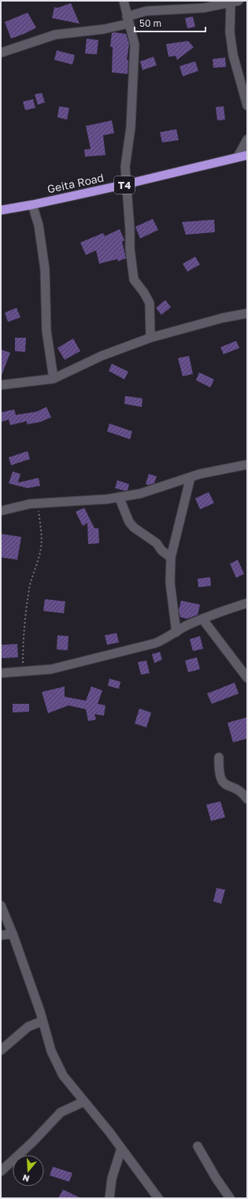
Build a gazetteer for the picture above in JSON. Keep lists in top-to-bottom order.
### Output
{
  "streets": {
    "highway": ["Geita Road", "T4"]
  },
  "scale_bar": "50 m",
  "north": "bottom"
}
